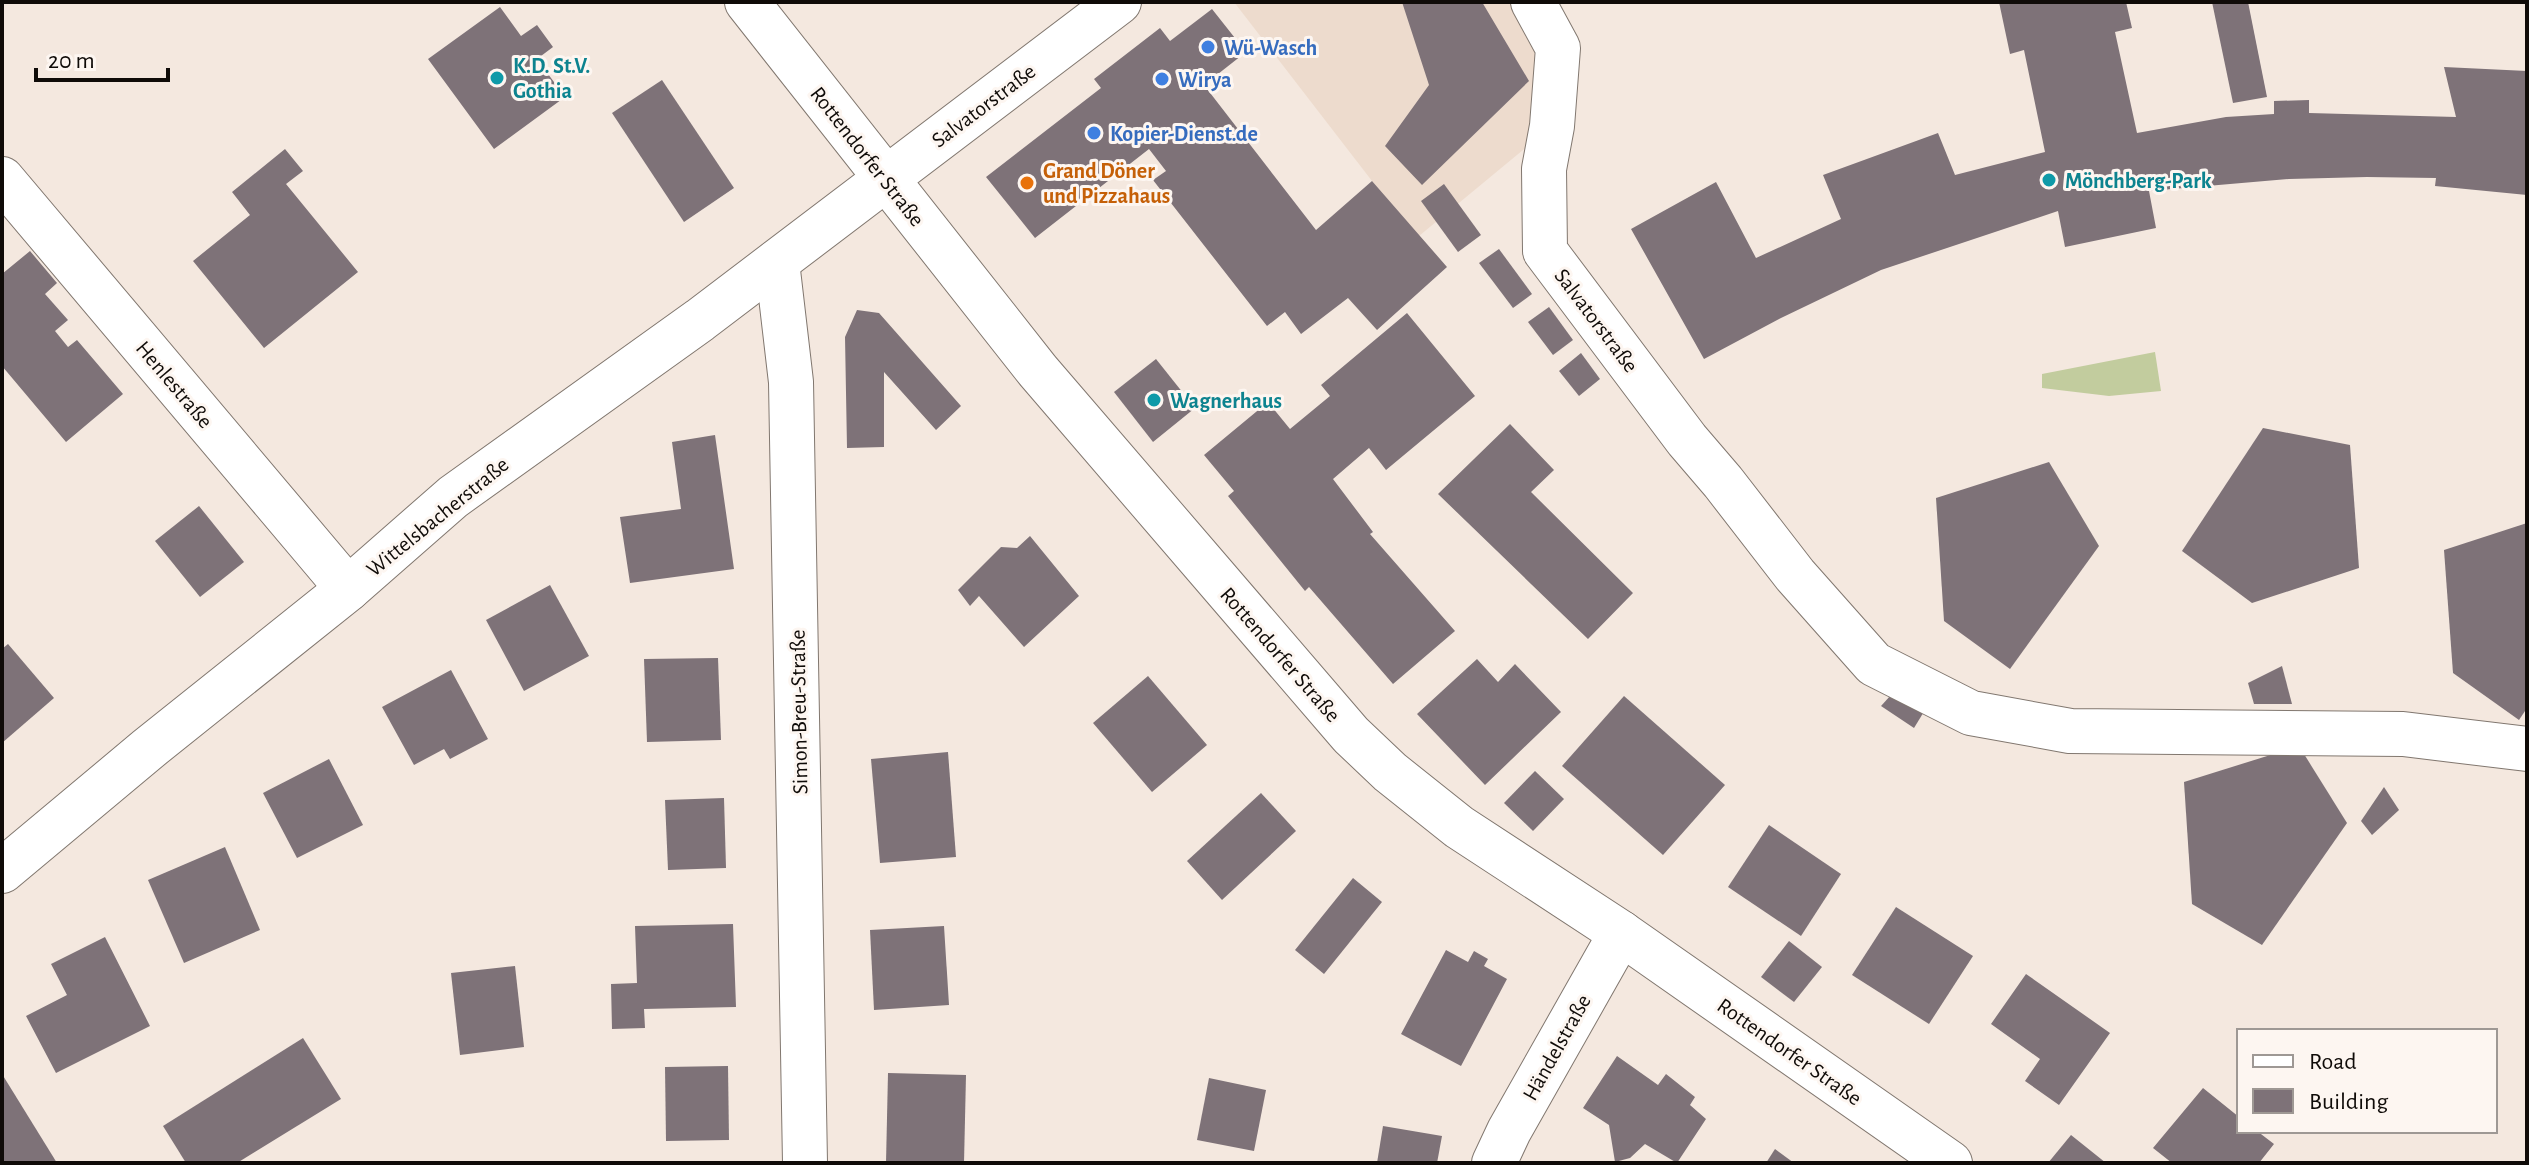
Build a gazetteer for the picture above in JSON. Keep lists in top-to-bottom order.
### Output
{
  "streets": {
    "street": [
      "Salvatorstraße",
      "Rottendorfer Straße",
      "Henlestraße",
      "Wittelsbacherstraße",
      "Simon-Breu-Straße",
      "Händelstraße"
    ]
  },
  "crossings": [
    ["Salvatorstraße", "Rottendorfer Straße"],
    ["Salvatorstraße", "Wittelsbacherstraße"],
    ["Rottendorfer Straße", "Wittelsbacherstraße"],
    ["Rottendorfer Straße", "Händelstraße"],
    ["Henlestraße", "Wittelsbacherstraße"],
    ["Wittelsbacherstraße", "Simon-Breu-Straße"]
  ],
  "places": [
    "Wü-Wasch",
    "K.D. St.V. Gothia",
    "Wirya",
    "Kopier-Dienst.de",
    "Mönchberg-Park",
    "Grand Döner und Pizzahaus",
    "Wagnerhaus"
  ],
  "legend": ["Road", "Building"],
  "scale_bar": "20 m"
}
